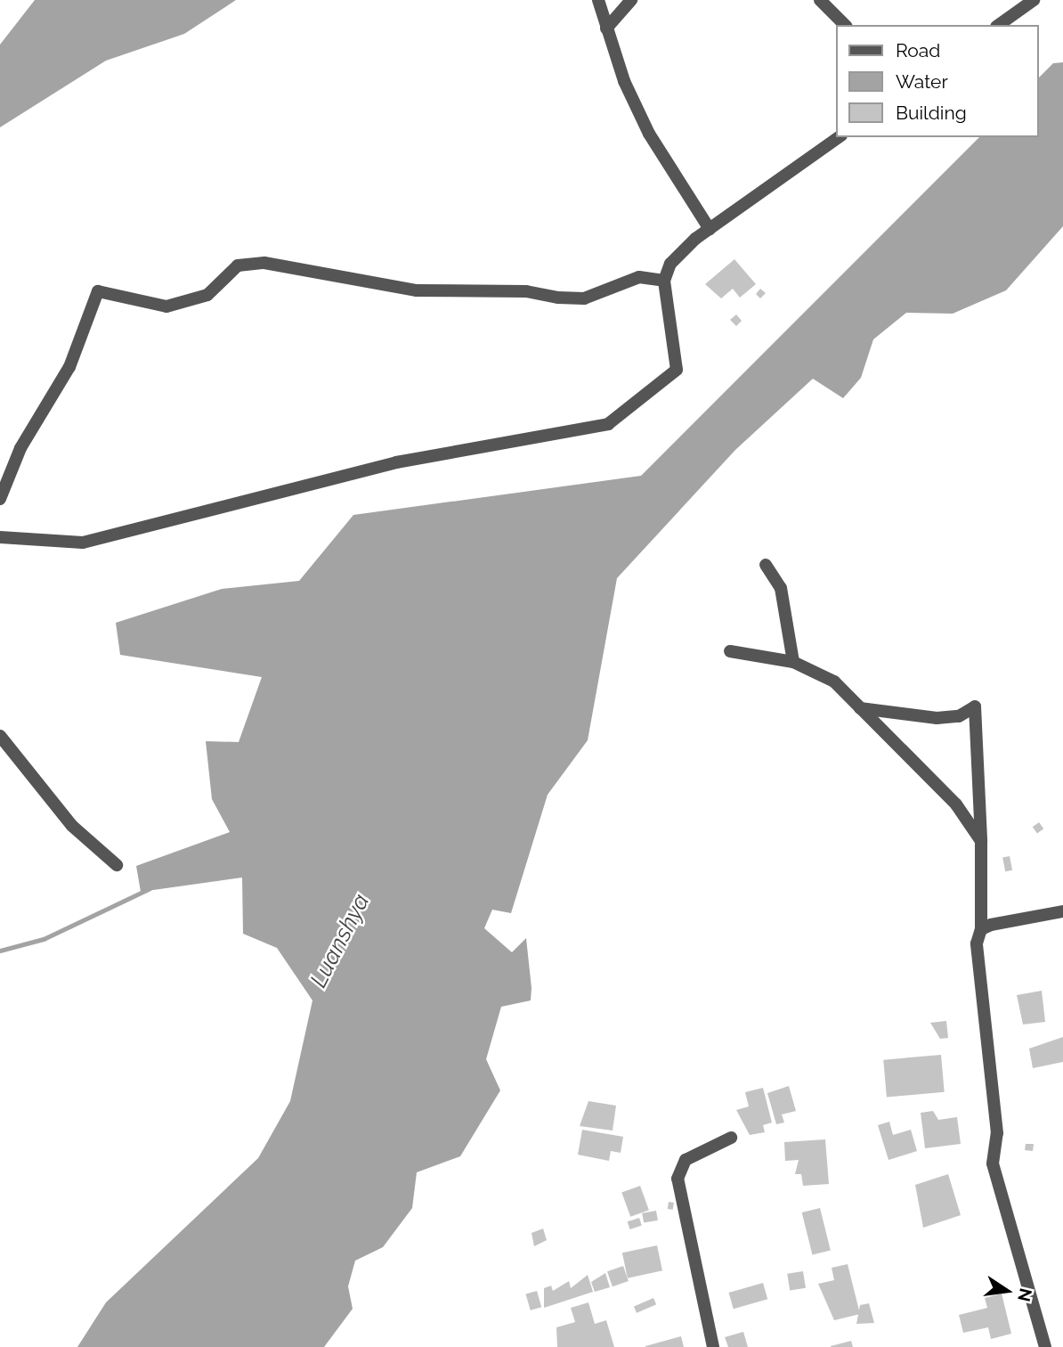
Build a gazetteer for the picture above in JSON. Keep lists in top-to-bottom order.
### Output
{
  "water": ["Luanshya"],
  "legend": ["Road", "Water", "Building"],
  "north": "right"
}
